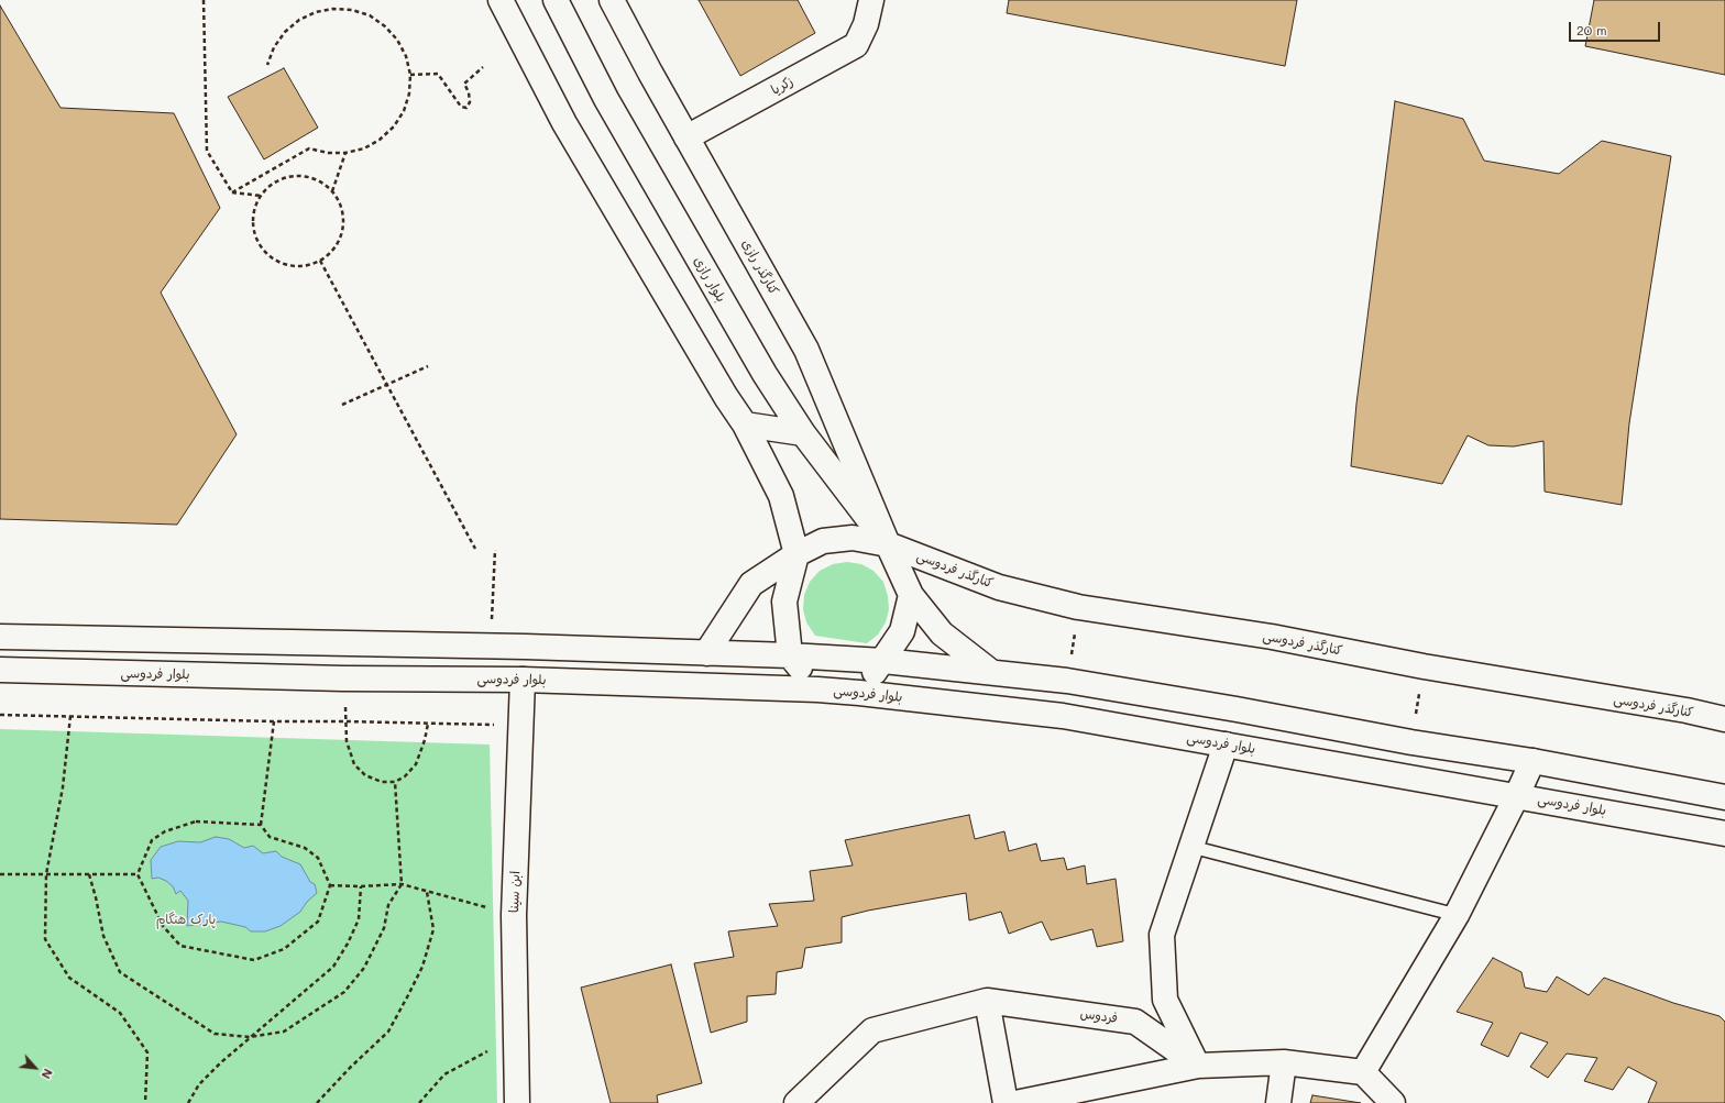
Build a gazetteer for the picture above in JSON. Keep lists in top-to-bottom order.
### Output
{
  "streets": {
    "main road": [
      "زکریا",
      "کنارگذر رازی",
      "بلوار رازی",
      "کنارگذر فردوسی",
      "بلوار فردوسی",
      "ابن سینا",
      "فردوس"
    ]
  },
  "crossings": [
    ["زکریا", "کنارگذر رازی"],
    ["کنارگذر رازی", "بلوار رازی"],
    ["کنارگذر رازی", "کنارگذر فردوسی"],
    ["بلوار رازی", "کنارگذر فردوسی"],
    ["بلوار فردوسی", "ابن سینا"]
  ],
  "parks": ["پارک هنگام"],
  "scale_bar": "20 m",
  "north": "bottom right"
}
